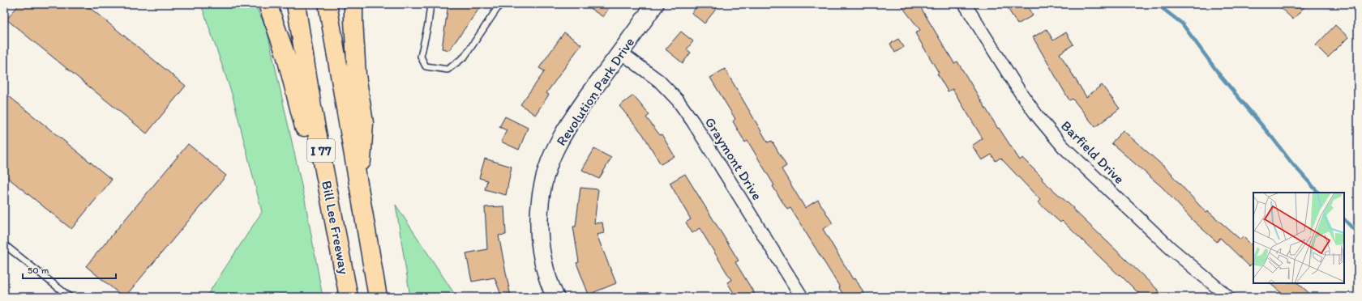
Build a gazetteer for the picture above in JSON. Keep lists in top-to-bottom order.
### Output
{
  "streets": {
    "highway": ["I 77", "Bill Lee Freeway"],
    "street": ["Revolution Park Drive", "Barfield Drive", "Graymont Drive"]
  },
  "crossings": [
    ["Revolution Park Drive", "Graymont Drive"]
  ],
  "scale_bar": "50 m"
}
